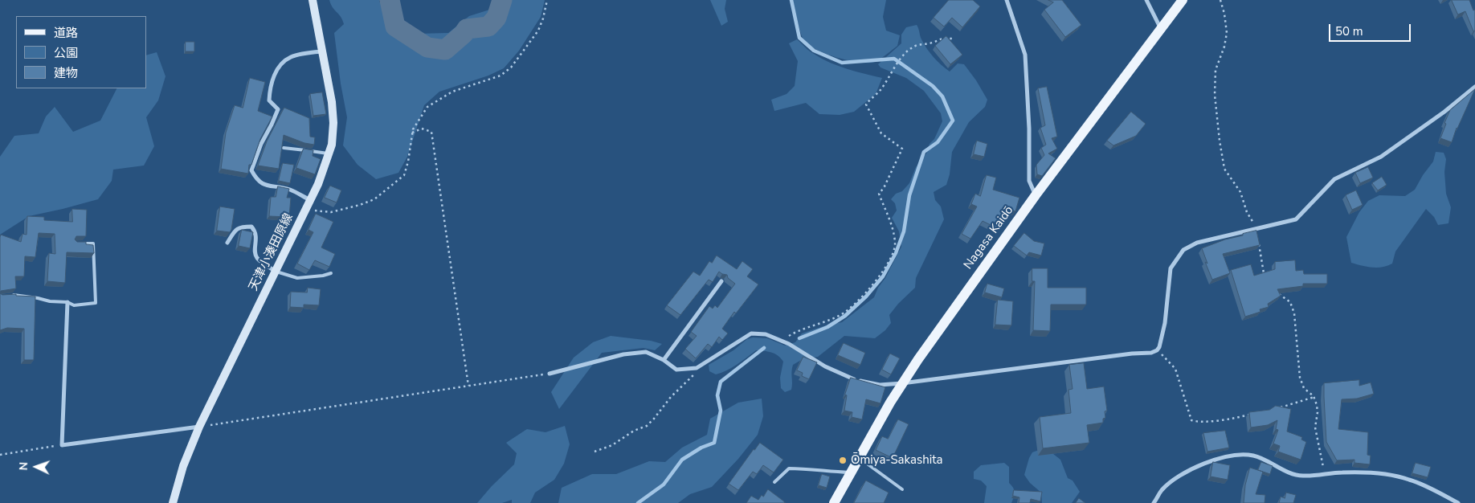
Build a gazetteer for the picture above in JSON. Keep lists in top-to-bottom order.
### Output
{
  "streets": {
    "main road": ["Nagasa Kaidō", "天津小湊田原線"]
  },
  "places": ["Ōmiya-Sakashita"],
  "legend": ["道路", "公園", "建物"],
  "scale_bar": "50 m",
  "north": "left"
}
